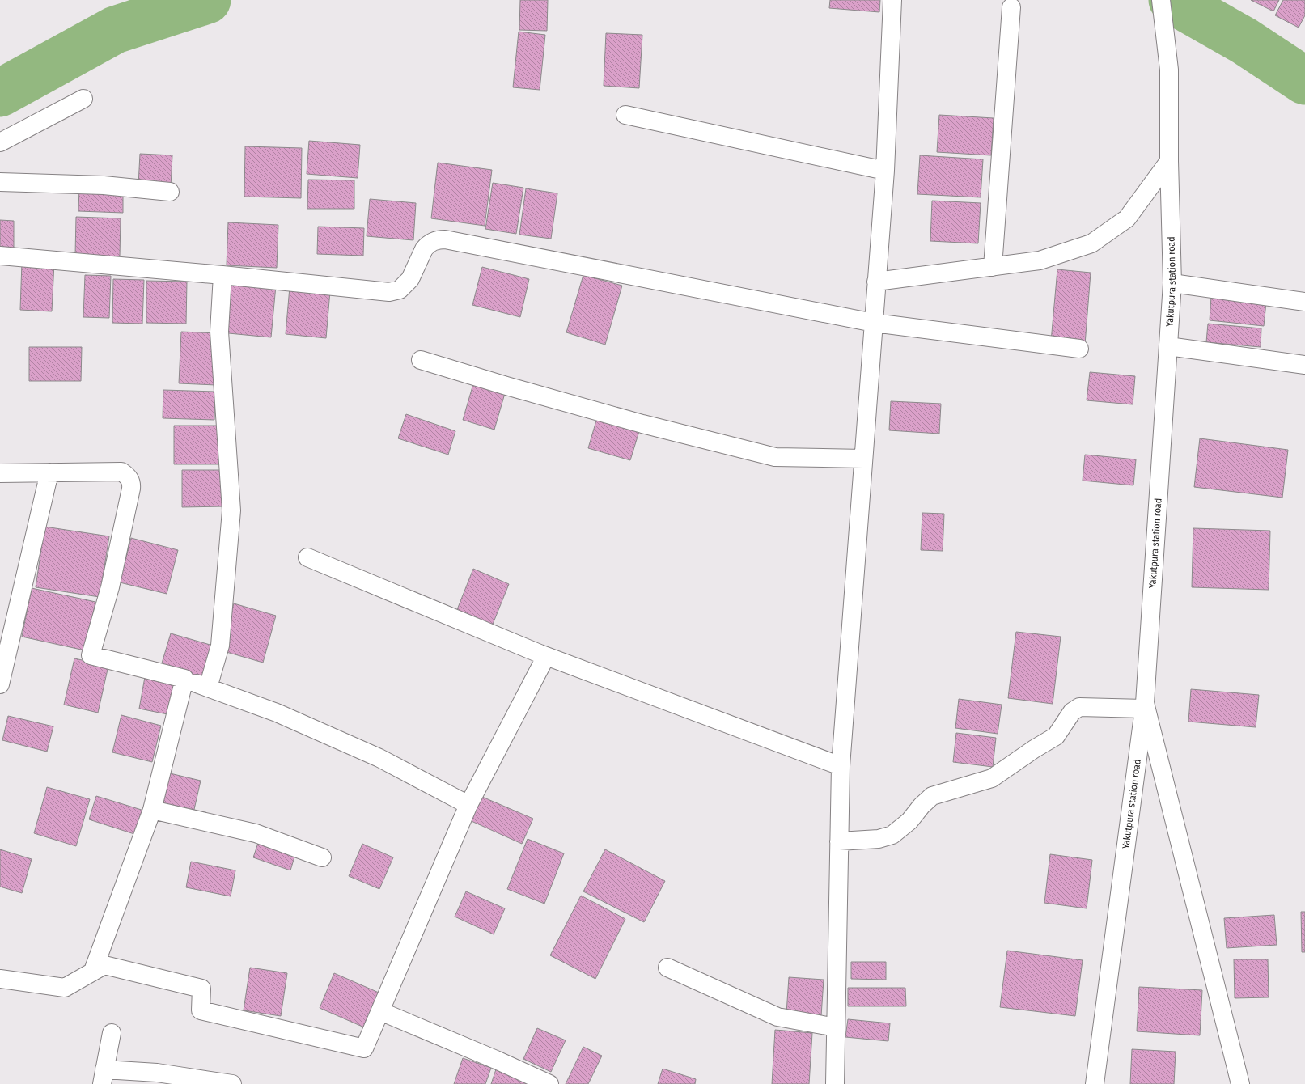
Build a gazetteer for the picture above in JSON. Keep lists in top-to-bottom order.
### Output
{
  "streets": {
    "street": ["Yakutpura station road"]
  }
}
